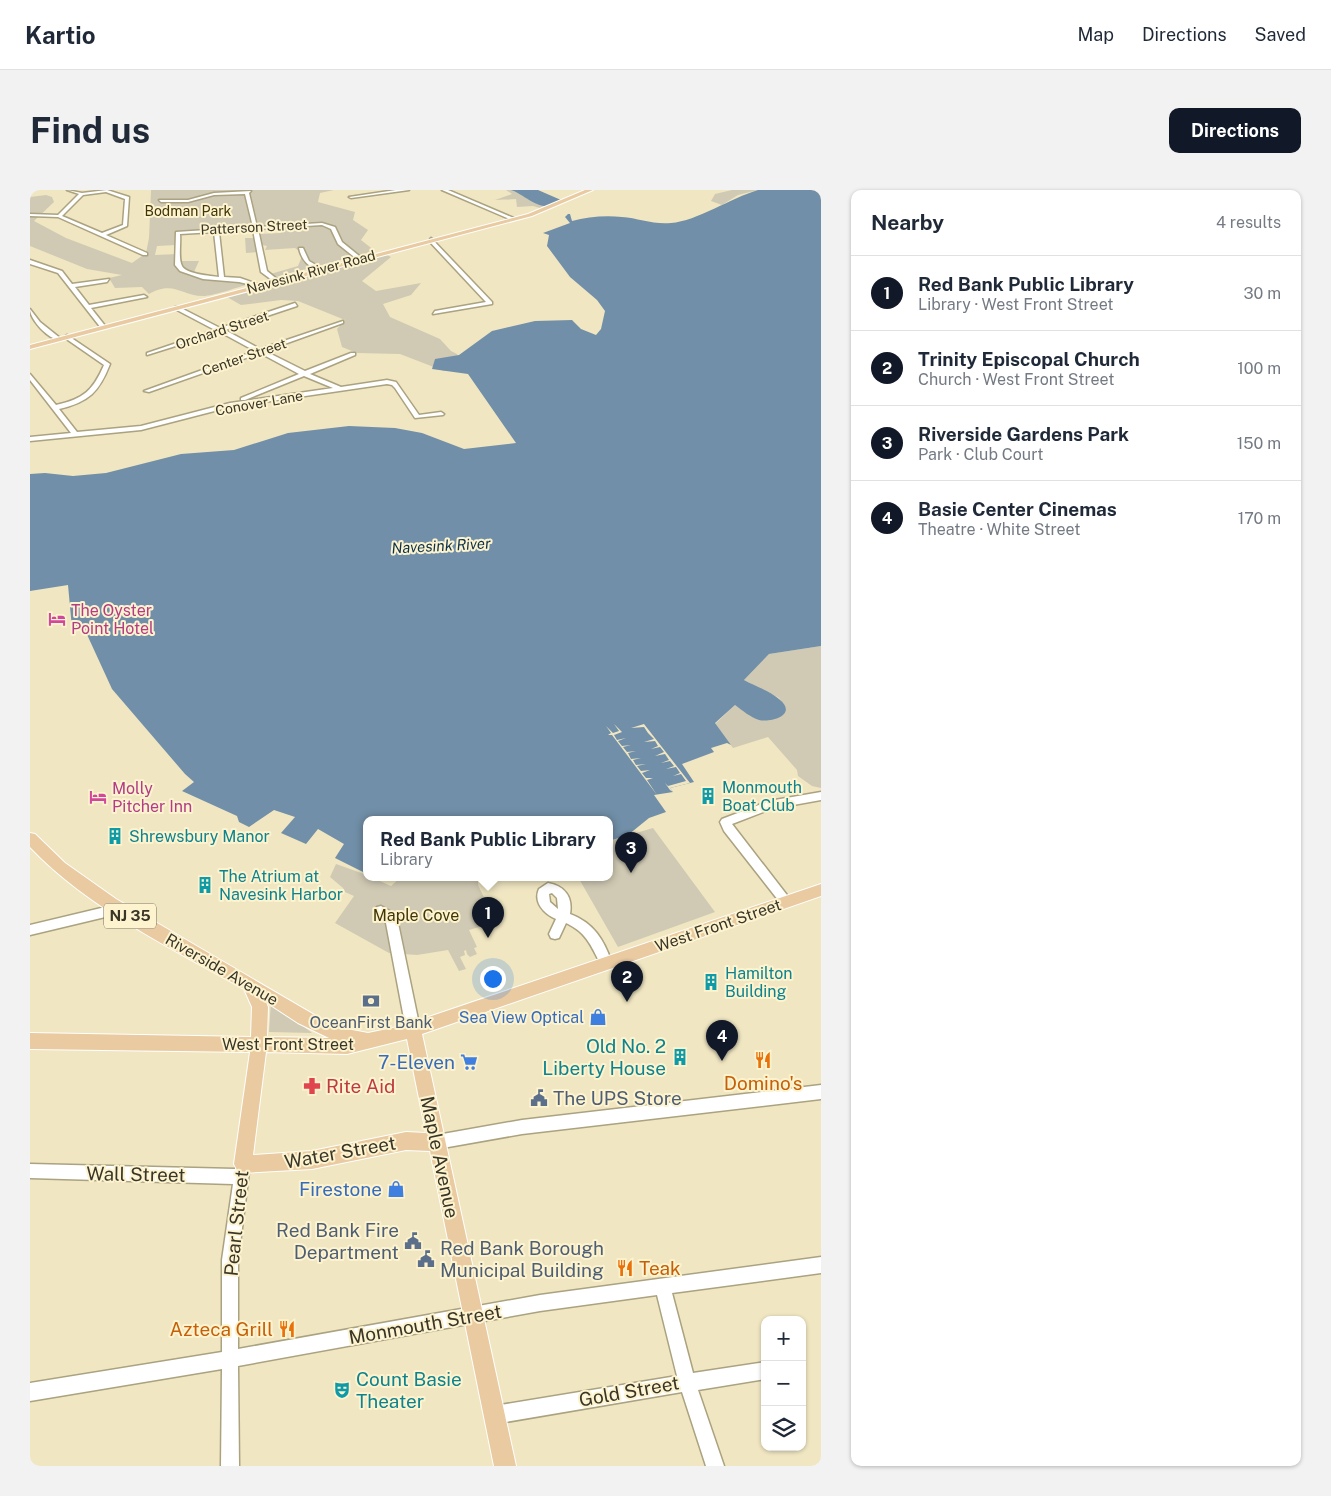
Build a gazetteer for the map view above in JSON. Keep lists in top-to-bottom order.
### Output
{
  "streets": {
    "main road": [
      "Navesink River Road",
      "NJ 35",
      "West Front Street",
      "Riverside Avenue",
      "Water Street",
      "Maple Avenue",
      "Pearl Street"
    ],
    "street": [
      "Patterson Street",
      "Orchard Street",
      "Center Street",
      "Conover Lane",
      "Wall Street",
      "Monmouth Street",
      "Gold Street"
    ]
  },
  "crossings": [
    ["Patterson Street", "Navesink River Road"],
    ["West Front Street", "Riverside Avenue"],
    ["West Front Street", "Maple Avenue"],
    ["West Front Street", "Pearl Street"],
    ["Riverside Avenue", "Pearl Street"],
    ["Water Street", "Maple Avenue"],
    ["Water Street", "Wall Street"],
    ["Water Street", "Pearl Street"],
    ["Maple Avenue", "Monmouth Street"],
    ["Maple Avenue", "Gold Street"],
    ["Wall Street", "Pearl Street"],
    ["Pearl Street", "Monmouth Street"]
  ],
  "water": ["Navesink River"],
  "parks": ["Bodman Park", "Maple Cove"],
  "places": {
    "hotel": ["The Oyster Point Hotel", "Molly Pitcher Inn"],
    "building": [
      "Monmouth Boat Club",
      "Shrewsbury Manor",
      "The Atrium at Navesink Harbor",
      "Hamilton Building",
      "Old No. 2 Liberty House"
    ],
    "bank": ["OceanFirst Bank"],
    "shop": ["Sea View Optical", "Firestone"],
    "restaurant": ["Domino's", "Teak", "Azteca Grill"],
    "supermarket": ["7-Eleven"],
    "pharmacy": ["Rite Aid"],
    "public building": ["The UPS Store", "Red Bank Fire Department", "Red Bank Borough Municipal Building"],
    "theatre": ["Count Basie Theater"]
  },
  "page": {
    "header": "Kartio",
    "nav": ["Map", "Directions", "Saved"],
    "buttons": "Directions",
    "title": "Find us",
    "heading": ["Nearby", "4 results"],
    "list": [
      {
        "mark": "1",
        "name": "Red Bank Public Library",
        "note": "Library · West Front Street",
        "value": "30 m"
      },
      {
        "mark": "2",
        "name": "Trinity Episcopal Church",
        "note": "Church · West Front Street",
        "value": "100 m"
      },
      {
        "mark": "3",
        "name": "Riverside Gardens Park",
        "note": "Park · Club Court",
        "value": "150 m"
      },
      {
        "mark": "4",
        "name": "Basie Center Cinemas",
        "note": "Theatre · White Street",
        "value": "170 m"
      }
    ],
    "popup": ["Red Bank Public Library", "Library"],
    "pins": [
      "3",
      "1",
      "2",
      "4"
    ],
    "map_buttons": ["+", "−"]
  }
}
